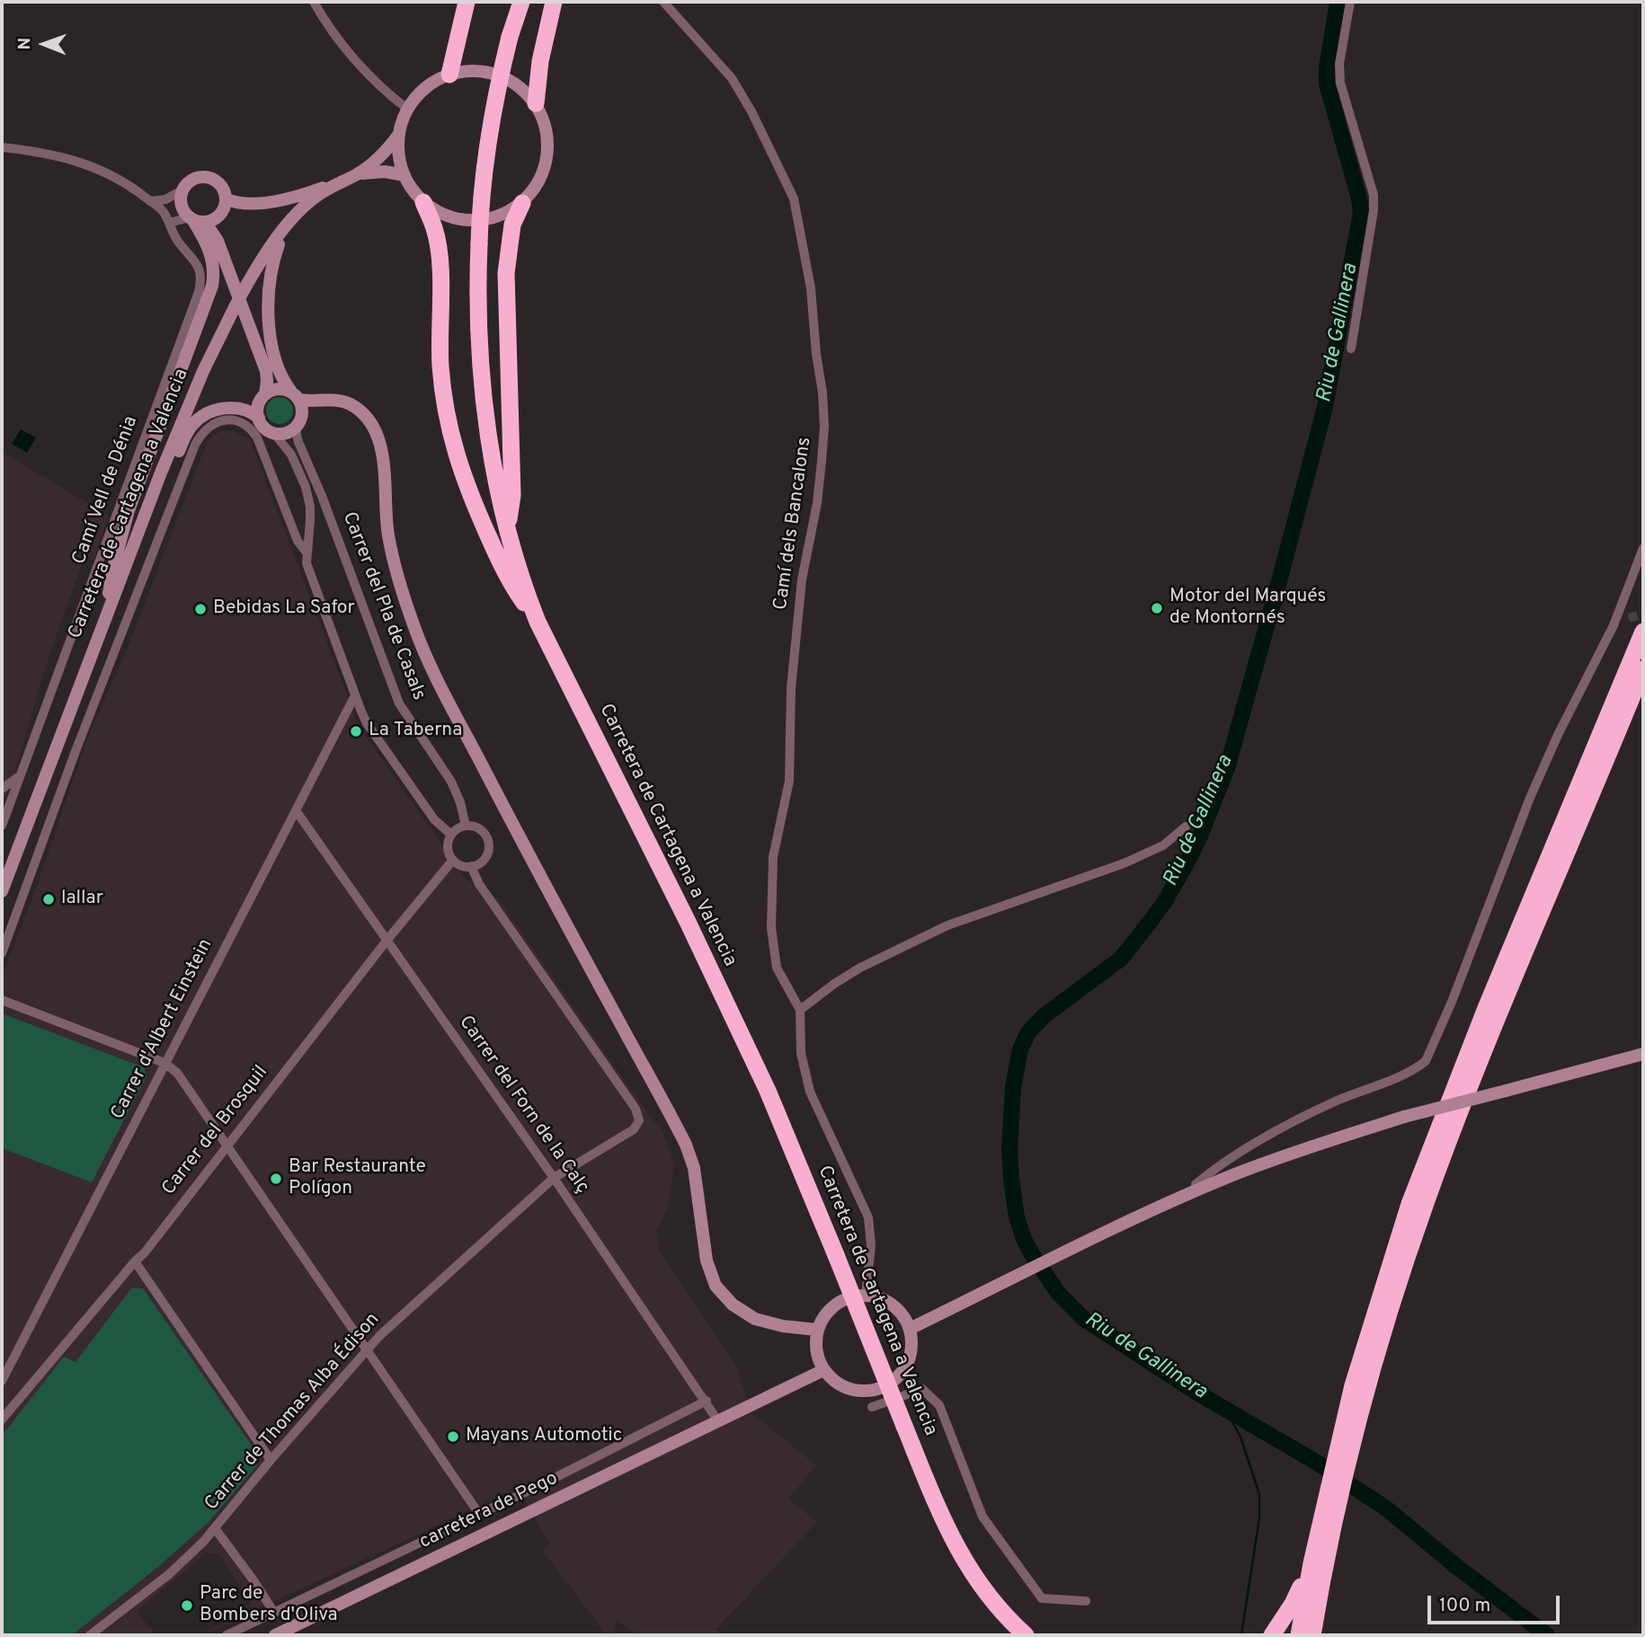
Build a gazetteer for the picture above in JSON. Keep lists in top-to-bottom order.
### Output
{
  "streets": {
    "highway": ["Carretera de Cartagena a Valencia"],
    "main road": ["carretera de Pego"],
    "street": [
      "Camí Vell de Dénia",
      "Camí dels Bancalons",
      "Carrer del Pla de Casals",
      "Carrer d'Albert Einstein",
      "Carrer del Forn de la Calç",
      "Carrer del Brosquil",
      "Carrer de Thomas Alba Édison"
    ]
  },
  "crossings": [
    ["Carrer del Pla de Casals", "Carrer d'Albert Einstein"],
    ["Carrer del Pla de Casals", "Carrer del Brosquil"],
    ["Carrer del Pla de Casals", "Carrer de Thomas Alba Édison"],
    ["Carrer d'Albert Einstein", "Carrer del Forn de la Calç"],
    ["Carrer del Forn de la Calç", "Carrer del Brosquil"],
    ["Carrer del Forn de la Calç", "Carrer de Thomas Alba Édison"],
    ["Carrer del Forn de la Calç", "carretera de Pego"],
    ["Carrer del Brosquil", "Carrer de Thomas Alba Édison"]
  ],
  "water": ["Riu de Gallinera"],
  "places": [
    "Motor del Marqués de Montornés",
    "Bebidas La Safor",
    "La Taberna",
    "lallar",
    "Bar Restaurante Polígon",
    "Mayans Automotic",
    "Parc de Bombers d'Oliva"
  ],
  "scale_bar": "100 m",
  "north": "left"
}
